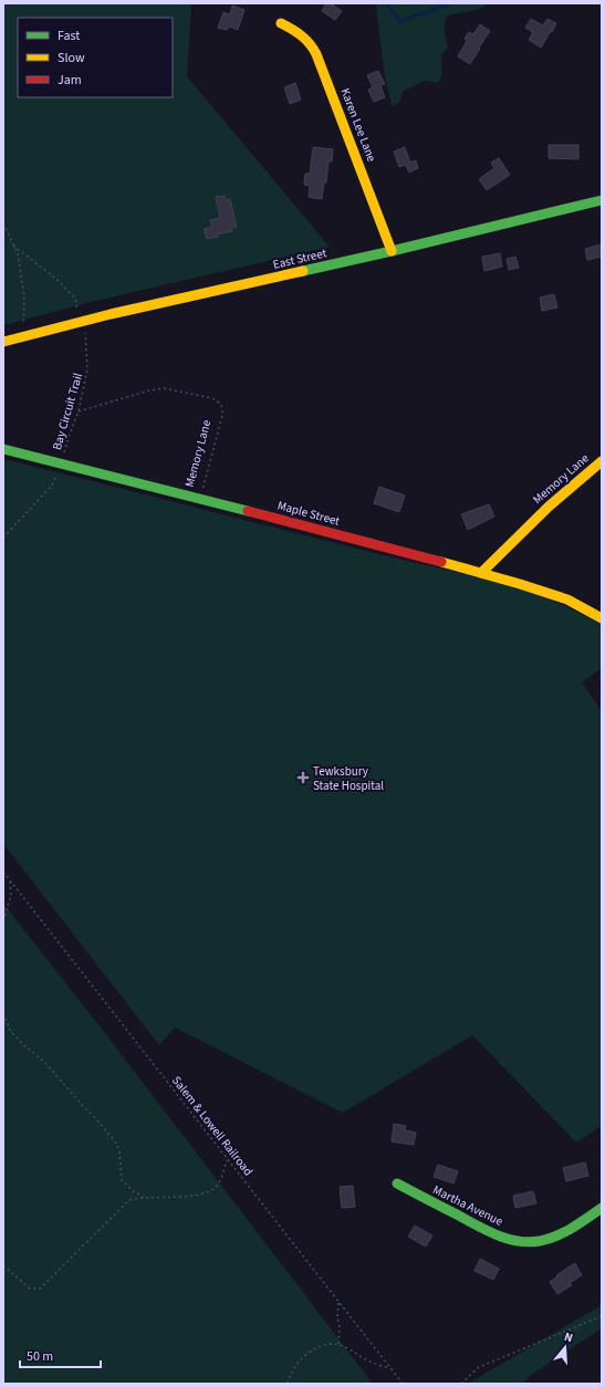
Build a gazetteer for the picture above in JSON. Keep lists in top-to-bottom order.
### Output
{
  "streets": {
    "street": [
      "Karen Lee Lane",
      "East Street",
      "Memory Lane",
      "Maple Street",
      "Martha Avenue"
    ],
    "path": ["Bay Circuit Trail", "Salem & Lowell Railroad"]
  },
  "crossings": [
    ["Karen Lee Lane", "East Street"],
    ["East Street", "Bay Circuit Trail"],
    ["Bay Circuit Trail", "Memory Lane"],
    ["Bay Circuit Trail", "Maple Street"],
    ["Memory Lane", "Maple Street"]
  ],
  "places": {
    "health": ["Tewksbury State Hospital"]
  },
  "legend": ["Fast", "Slow", "Jam"],
  "scale_bar": "50 m",
  "north": "top"
}
